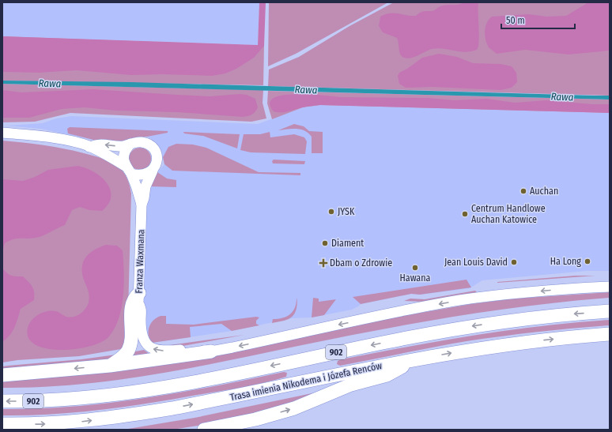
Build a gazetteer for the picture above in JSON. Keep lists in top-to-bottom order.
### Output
{
  "streets": {
    "main road": ["902", "Trasa imienia Nikodema i Józefa Renców"],
    "street": ["Franza Waxmana"]
  },
  "water": ["Rawa"],
  "places": {
    "other": [
      "Auchan",
      "JYSK",
      "Centrum Handlowe Auchan Katowice",
      "Diament",
      "Ha Long",
      "Jean Louis David",
      "Hawana"
    ],
    "health": ["Dbam o Zdrowie"]
  },
  "scale_bar": "50 m"
}
